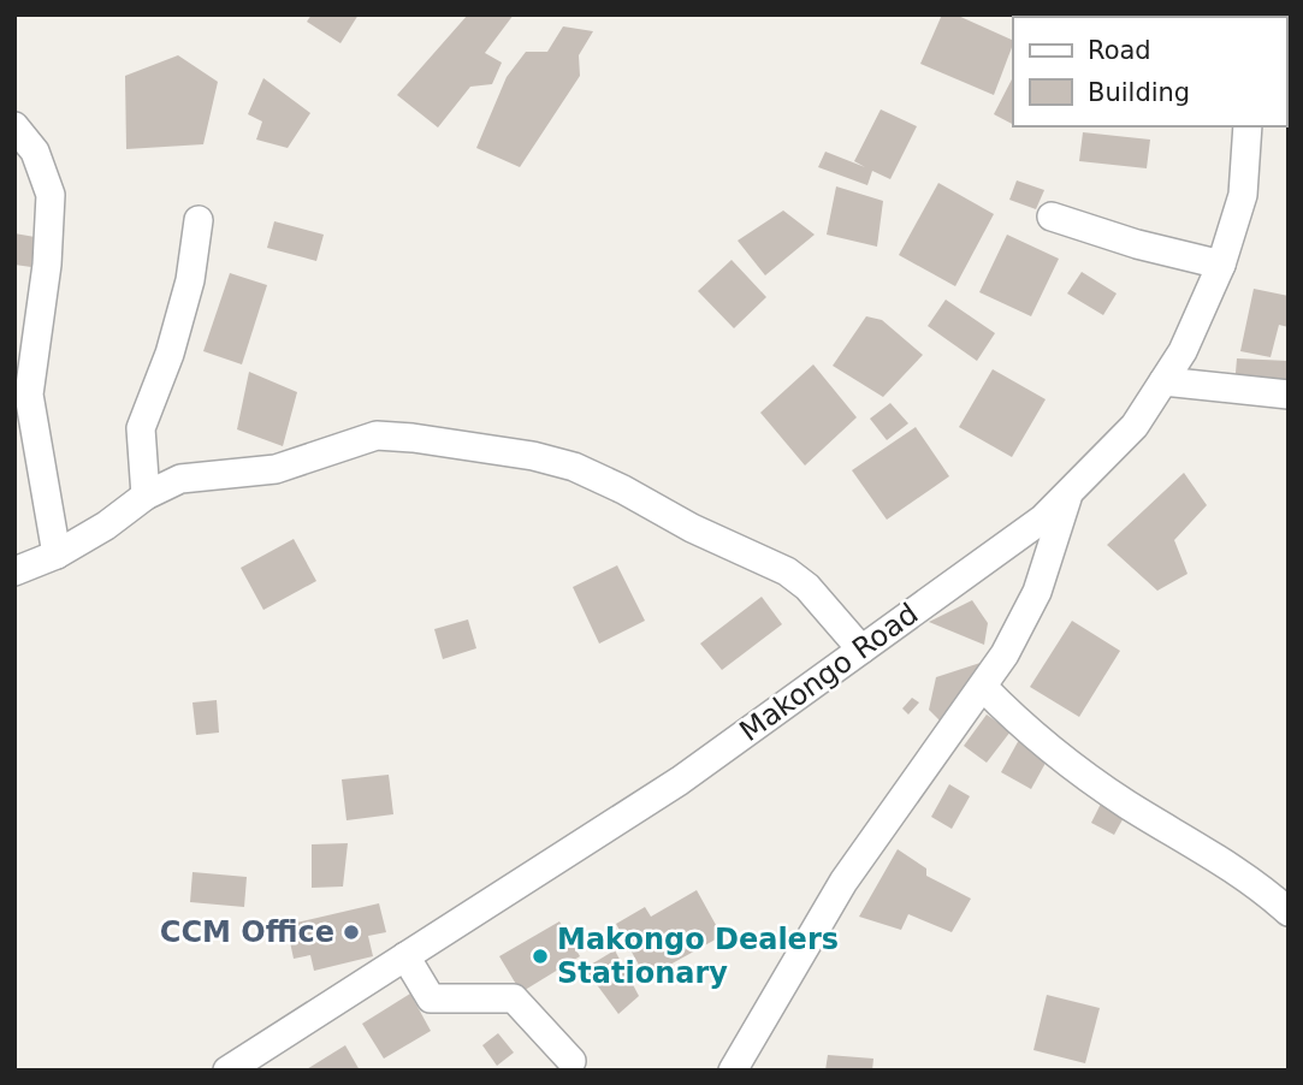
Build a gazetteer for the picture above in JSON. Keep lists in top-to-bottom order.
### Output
{
  "streets": {
    "street": ["Makongo Road"]
  },
  "places": ["CCM Office", "Makongo Dealers Stationary"],
  "legend": ["Road", "Building"]
}
